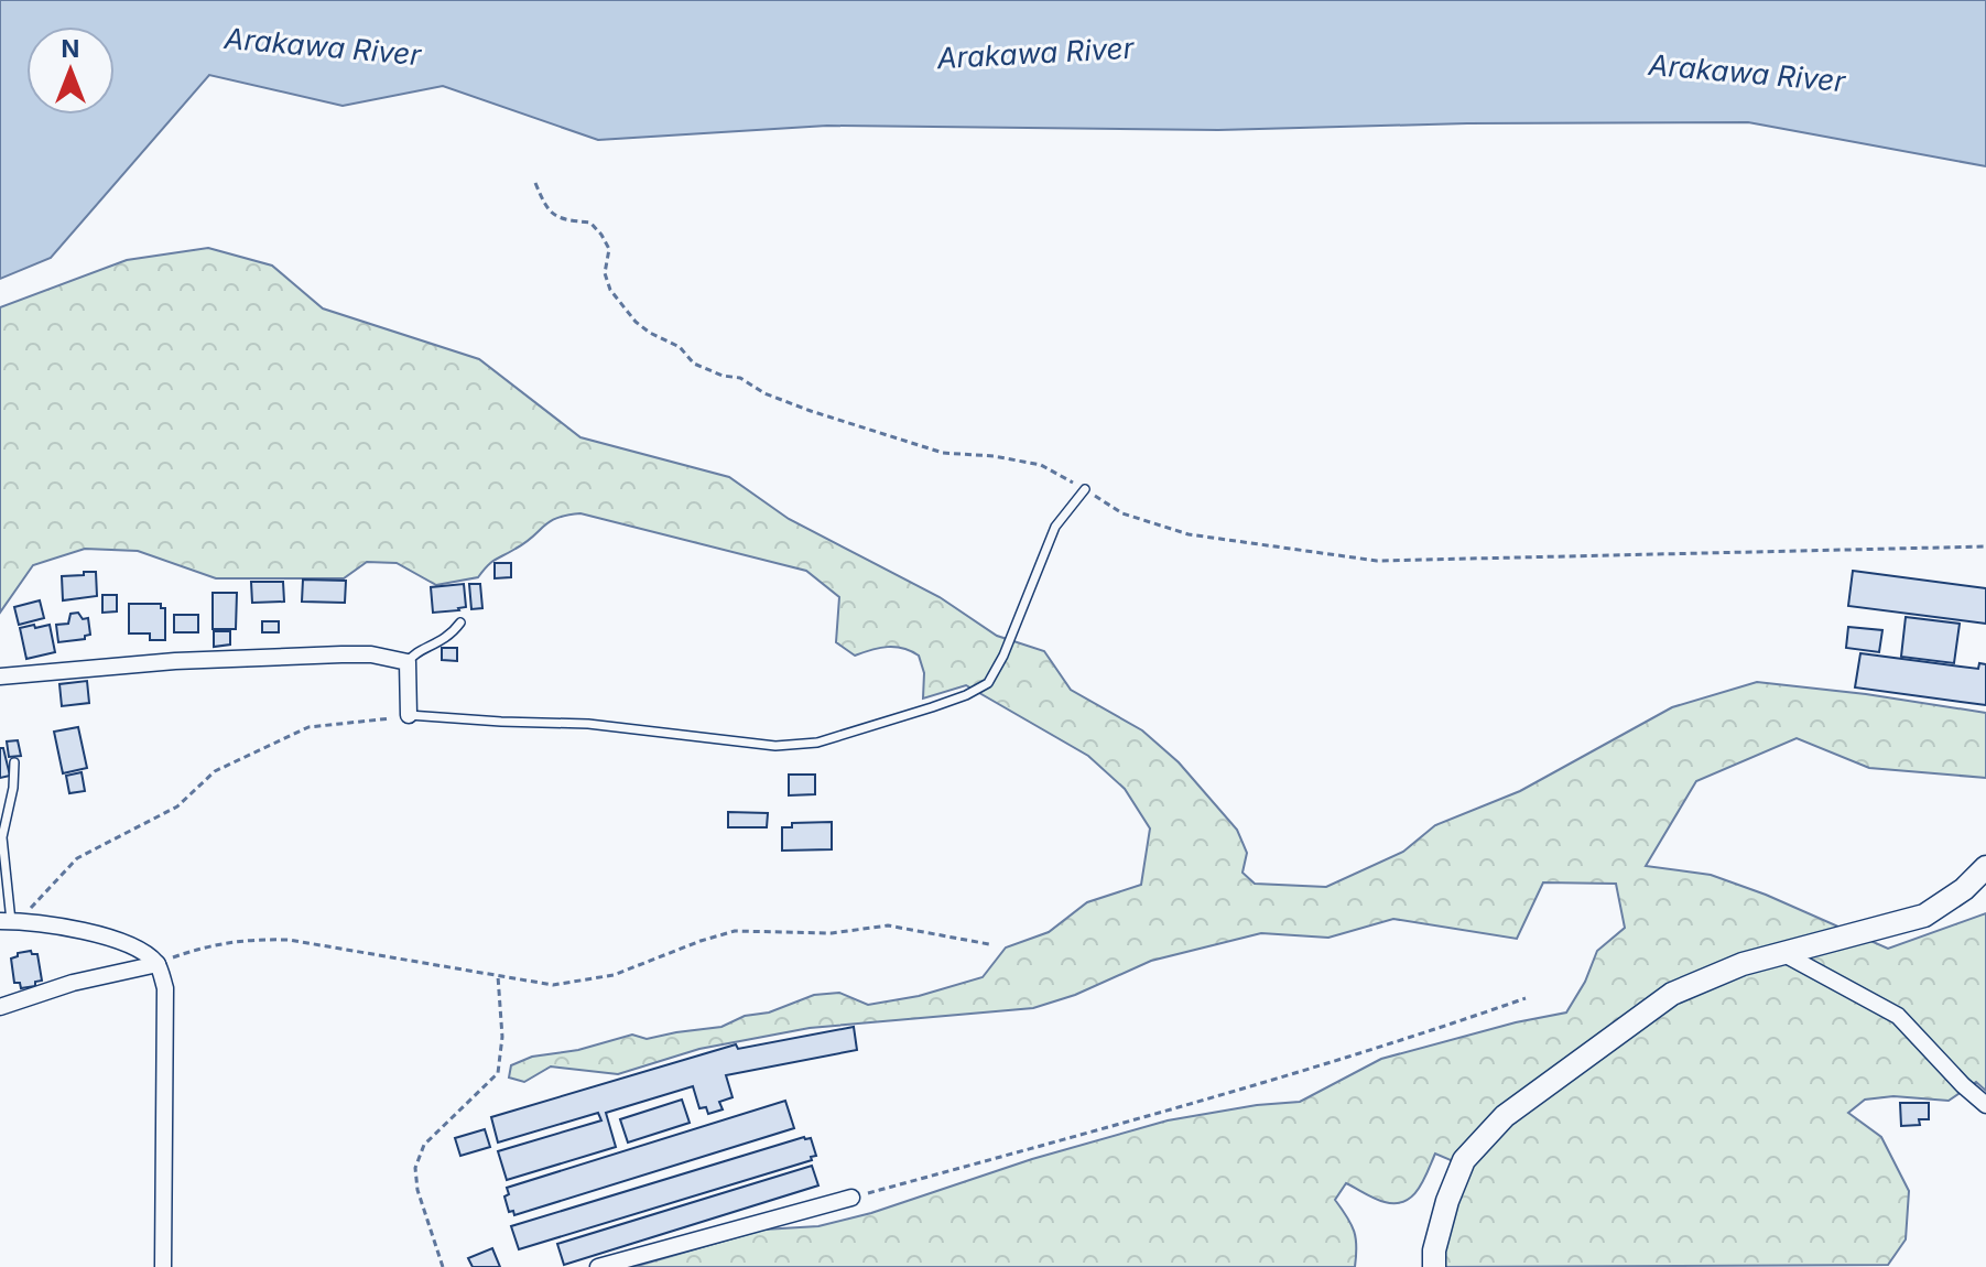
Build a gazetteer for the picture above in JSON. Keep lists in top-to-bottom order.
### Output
{
  "water": ["Arakawa River"],
  "north": "top"
}
